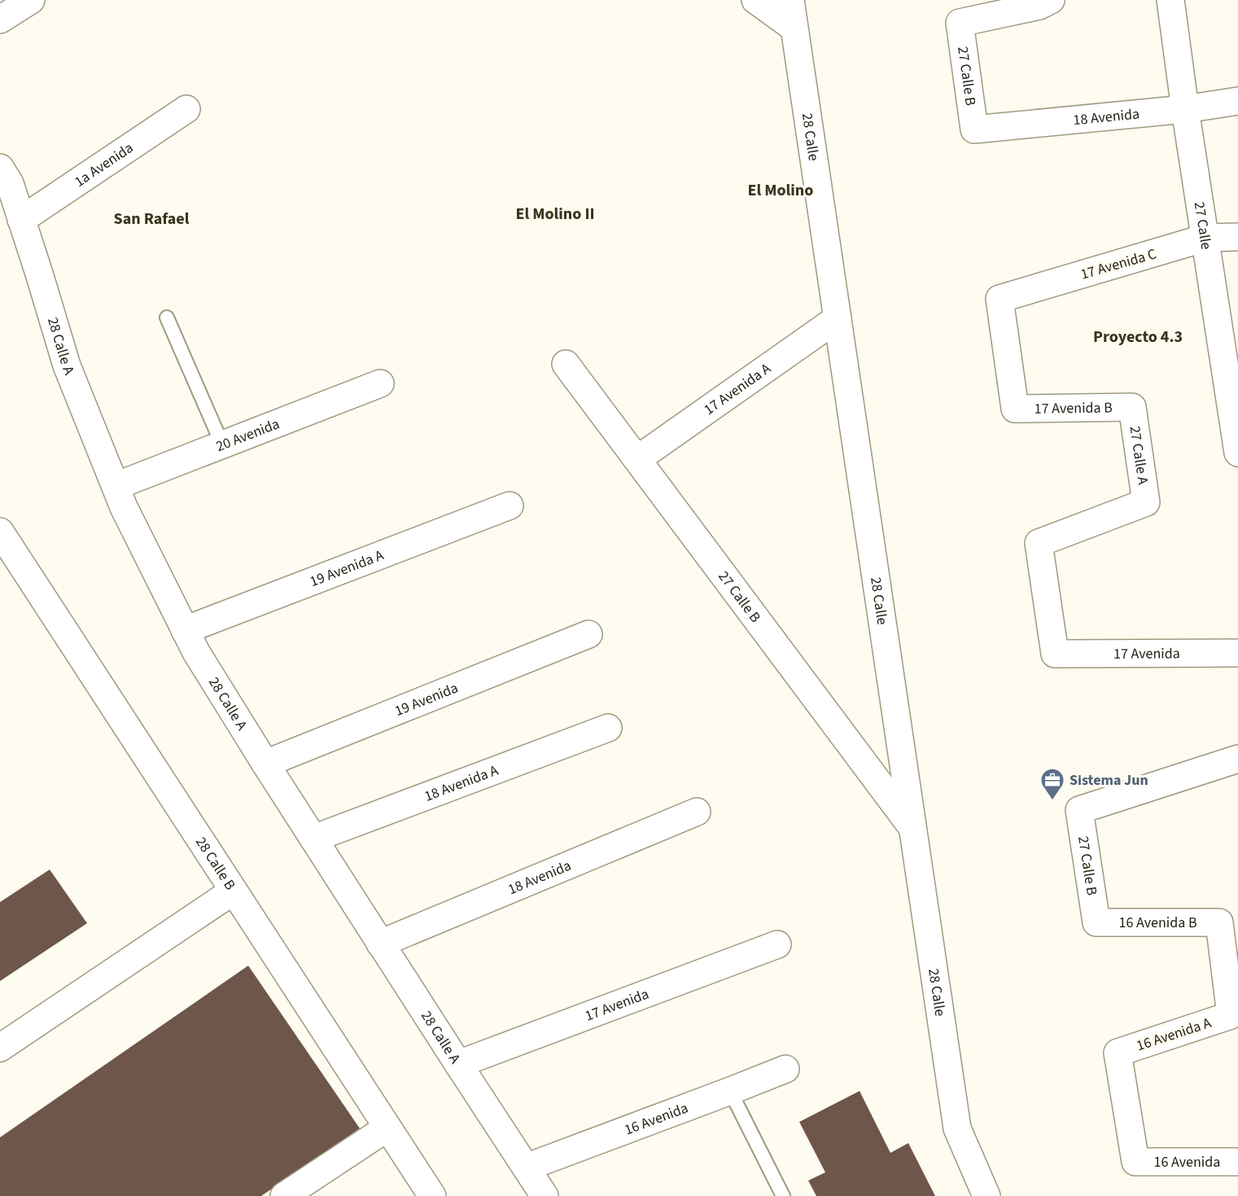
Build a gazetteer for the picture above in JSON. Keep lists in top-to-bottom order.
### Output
{
  "streets": {
    "street": [
      "27 Calle B",
      "18 Avenida",
      "28 Calle",
      "1a Avenida",
      "27 Calle",
      "17 Avenida C",
      "28 Calle A",
      "17 Avenida A",
      "17 Avenida B",
      "20 Avenida",
      "27 Calle A",
      "19 Avenida A",
      "17 Avenida",
      "19 Avenida",
      "18 Avenida A",
      "28 Calle B",
      "16 Avenida B",
      "16 Avenida A",
      "16 Avenida"
    ]
  },
  "crossings": [
    ["27 Calle B", "18 Avenida"],
    ["27 Calle B", "28 Calle"],
    ["27 Calle B", "17 Avenida A"],
    ["27 Calle B", "16 Avenida B"],
    ["18 Avenida", "27 Calle"],
    ["18 Avenida", "28 Calle A"],
    ["28 Calle", "17 Avenida A"],
    ["1a Avenida", "28 Calle A"],
    ["27 Calle", "17 Avenida C"],
    ["17 Avenida C", "17 Avenida B"],
    ["28 Calle A", "20 Avenida"],
    ["28 Calle A", "19 Avenida A"],
    ["28 Calle A", "17 Avenida"],
    ["28 Calle A", "19 Avenida"],
    ["28 Calle A", "18 Avenida A"],
    ["28 Calle A", "16 Avenida"],
    ["17 Avenida B", "27 Calle A"],
    ["27 Calle A", "17 Avenida"],
    ["16 Avenida B", "16 Avenida A"],
    ["16 Avenida A", "16 Avenida"]
  ],
  "districts": [
    "El Molino",
    "El Molino II",
    "San Rafael",
    "Proyecto 4.3"
  ],
  "places": {
    "office": ["Sistema Jun"]
  }
}
